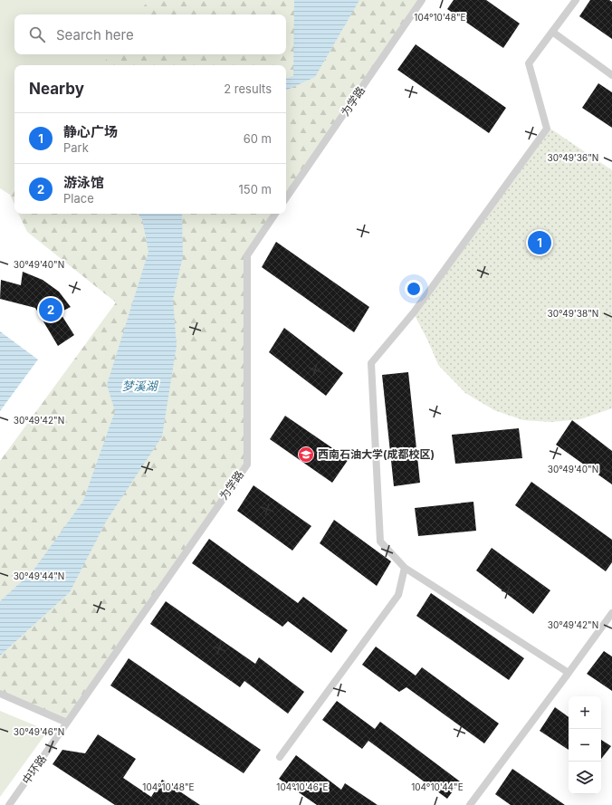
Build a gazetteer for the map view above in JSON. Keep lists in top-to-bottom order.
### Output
{
  "streets": {
    "lane": ["为学路", "中环路"]
  },
  "crossings": [
    ["为学路", "中环路"]
  ],
  "water": ["梦溪湖"],
  "places": {
    "school or university": ["西南石油大学(成都校区)"]
  },
  "page": {
    "search": "Search here",
    "heading": ["Nearby", "2 results"],
    "list": [
      {
        "mark": "1",
        "name": "静心广场",
        "note": "Park",
        "value": "60 m"
      },
      {
        "mark": "2",
        "name": "游泳馆",
        "note": "Place",
        "value": "150 m"
      }
    ],
    "pins": ["1", "2"],
    "map_buttons": ["+", "−"]
  },
  "coordinates": [
    "104°10'48\"E",
    "30°49'36\"N",
    "30°49'40\"N",
    "30°49'38\"N",
    "30°49'42\"N",
    "30°49'44\"N",
    "30°49'46\"N",
    "104°10'46\"E",
    "104°10'44\"E"
  ]
}
